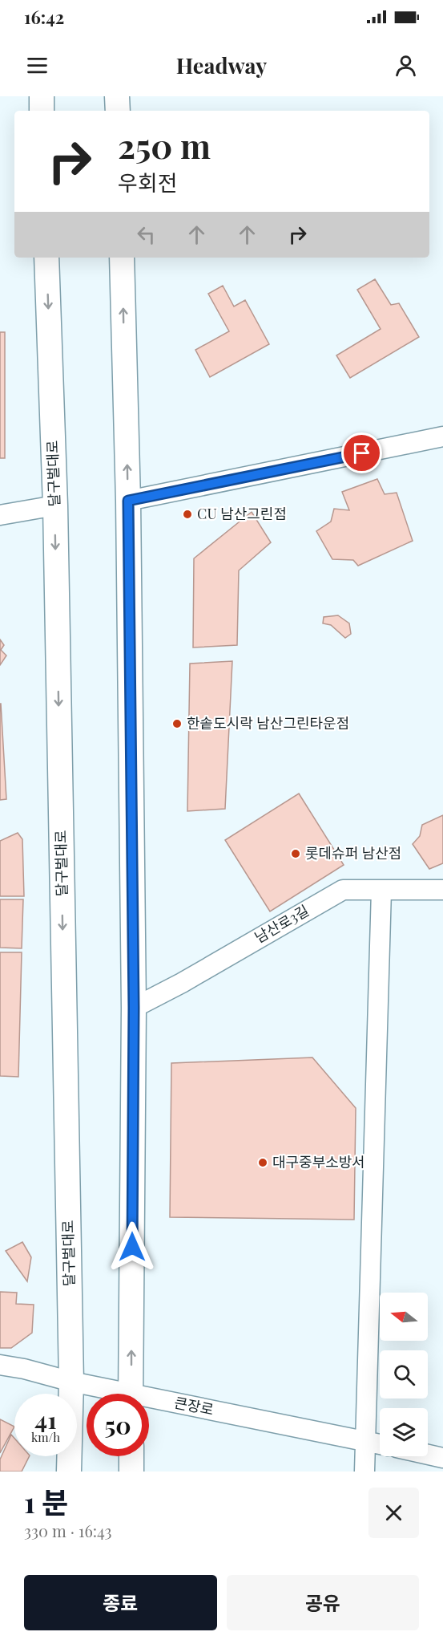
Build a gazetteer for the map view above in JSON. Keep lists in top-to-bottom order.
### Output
{
  "streets": {
    "main road": ["달구벌대로"],
    "street": ["남산로3길", "큰장로"]
  },
  "crossings": [
    ["달구벌대로", "큰장로"]
  ],
  "places": [
    "CU 남산그린점",
    "한솥도시락 남산그린타운점",
    "롯데슈퍼 남산점",
    "대구중부소방서"
  ],
  "north": "left",
  "page": {
    "status": "16:42",
    "header": "Headway",
    "turn": ["250 m", "우회전"],
    "speed": "41 km/h",
    "limit": "50",
    "heading": ["1 분", "330 m · 16:43"],
    "buttons": ["종료", "공유"]
  }
}
